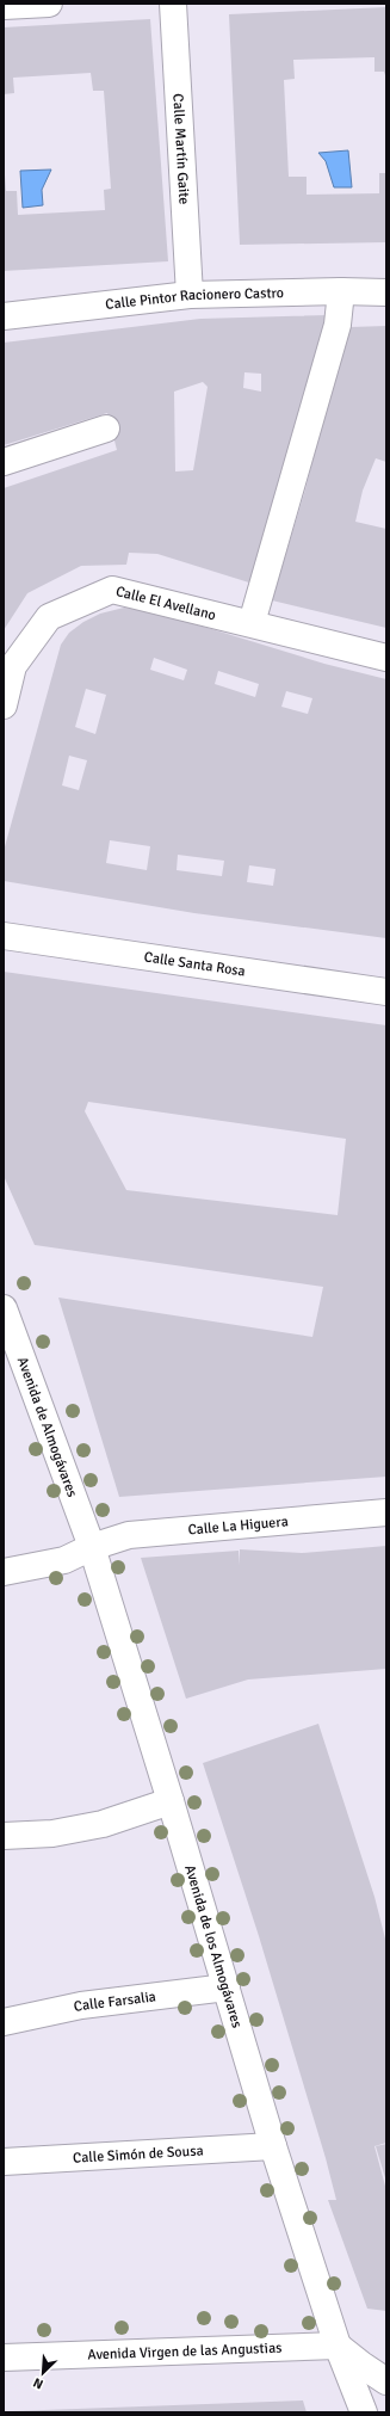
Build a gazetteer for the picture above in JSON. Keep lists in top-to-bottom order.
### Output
{
  "streets": {
    "street": [
      "Calle Martín Gaite",
      "Calle Pintor Racionero Castro",
      "Calle El Avellano",
      "Calle Santa Rosa",
      "Avenida de Almogávares",
      "Calle La Higuera",
      "Avenida de los Almogávares",
      "Calle Farsalia",
      "Calle Simón de Sousa",
      "Avenida Virgen de las Angustias"
    ]
  },
  "crossings": [
    ["Calle Martín Gaite", "Calle Pintor Racionero Castro"],
    ["Avenida de Almogávares", "Calle La Higuera"],
    ["Avenida de Almogávares", "Avenida de los Almogávares"],
    ["Calle La Higuera", "Avenida de los Almogávares"],
    ["Avenida de los Almogávares", "Calle Farsalia"],
    ["Avenida de los Almogávares", "Calle Simón de Sousa"],
    ["Avenida de los Almogávares", "Avenida Virgen de las Angustias"]
  ],
  "north": "bottom left"
}
